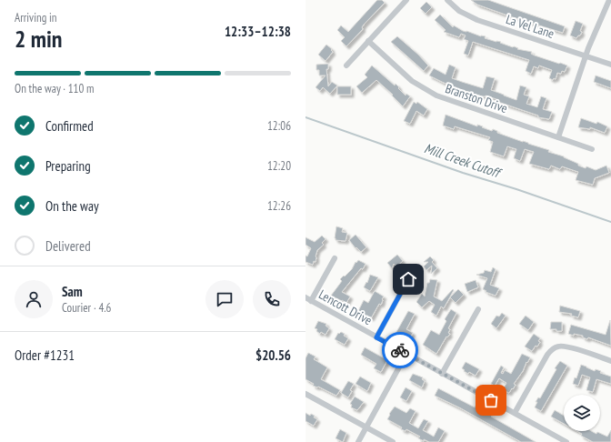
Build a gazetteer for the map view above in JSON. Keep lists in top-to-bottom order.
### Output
{
  "streets": {
    "street": ["La Vel Lane", "Branston Drive", "Lencott Drive"]
  },
  "water": ["Mill Creek Cutoff"],
  "page": {
    "heading": ["2 min", "Arriving in", "12:33–12:38"],
    "panel": [
      "Sam",
      "Courier · 4.6",
      "Order #1231",
      "$20.56"
    ],
    "bar": "On the way · 110 m",
    "list": [
      ["Confirmed", "12:06"],
      ["Preparing", "12:20"],
      ["On the way", "12:26"],
      "Delivered"
    ]
  }
}
